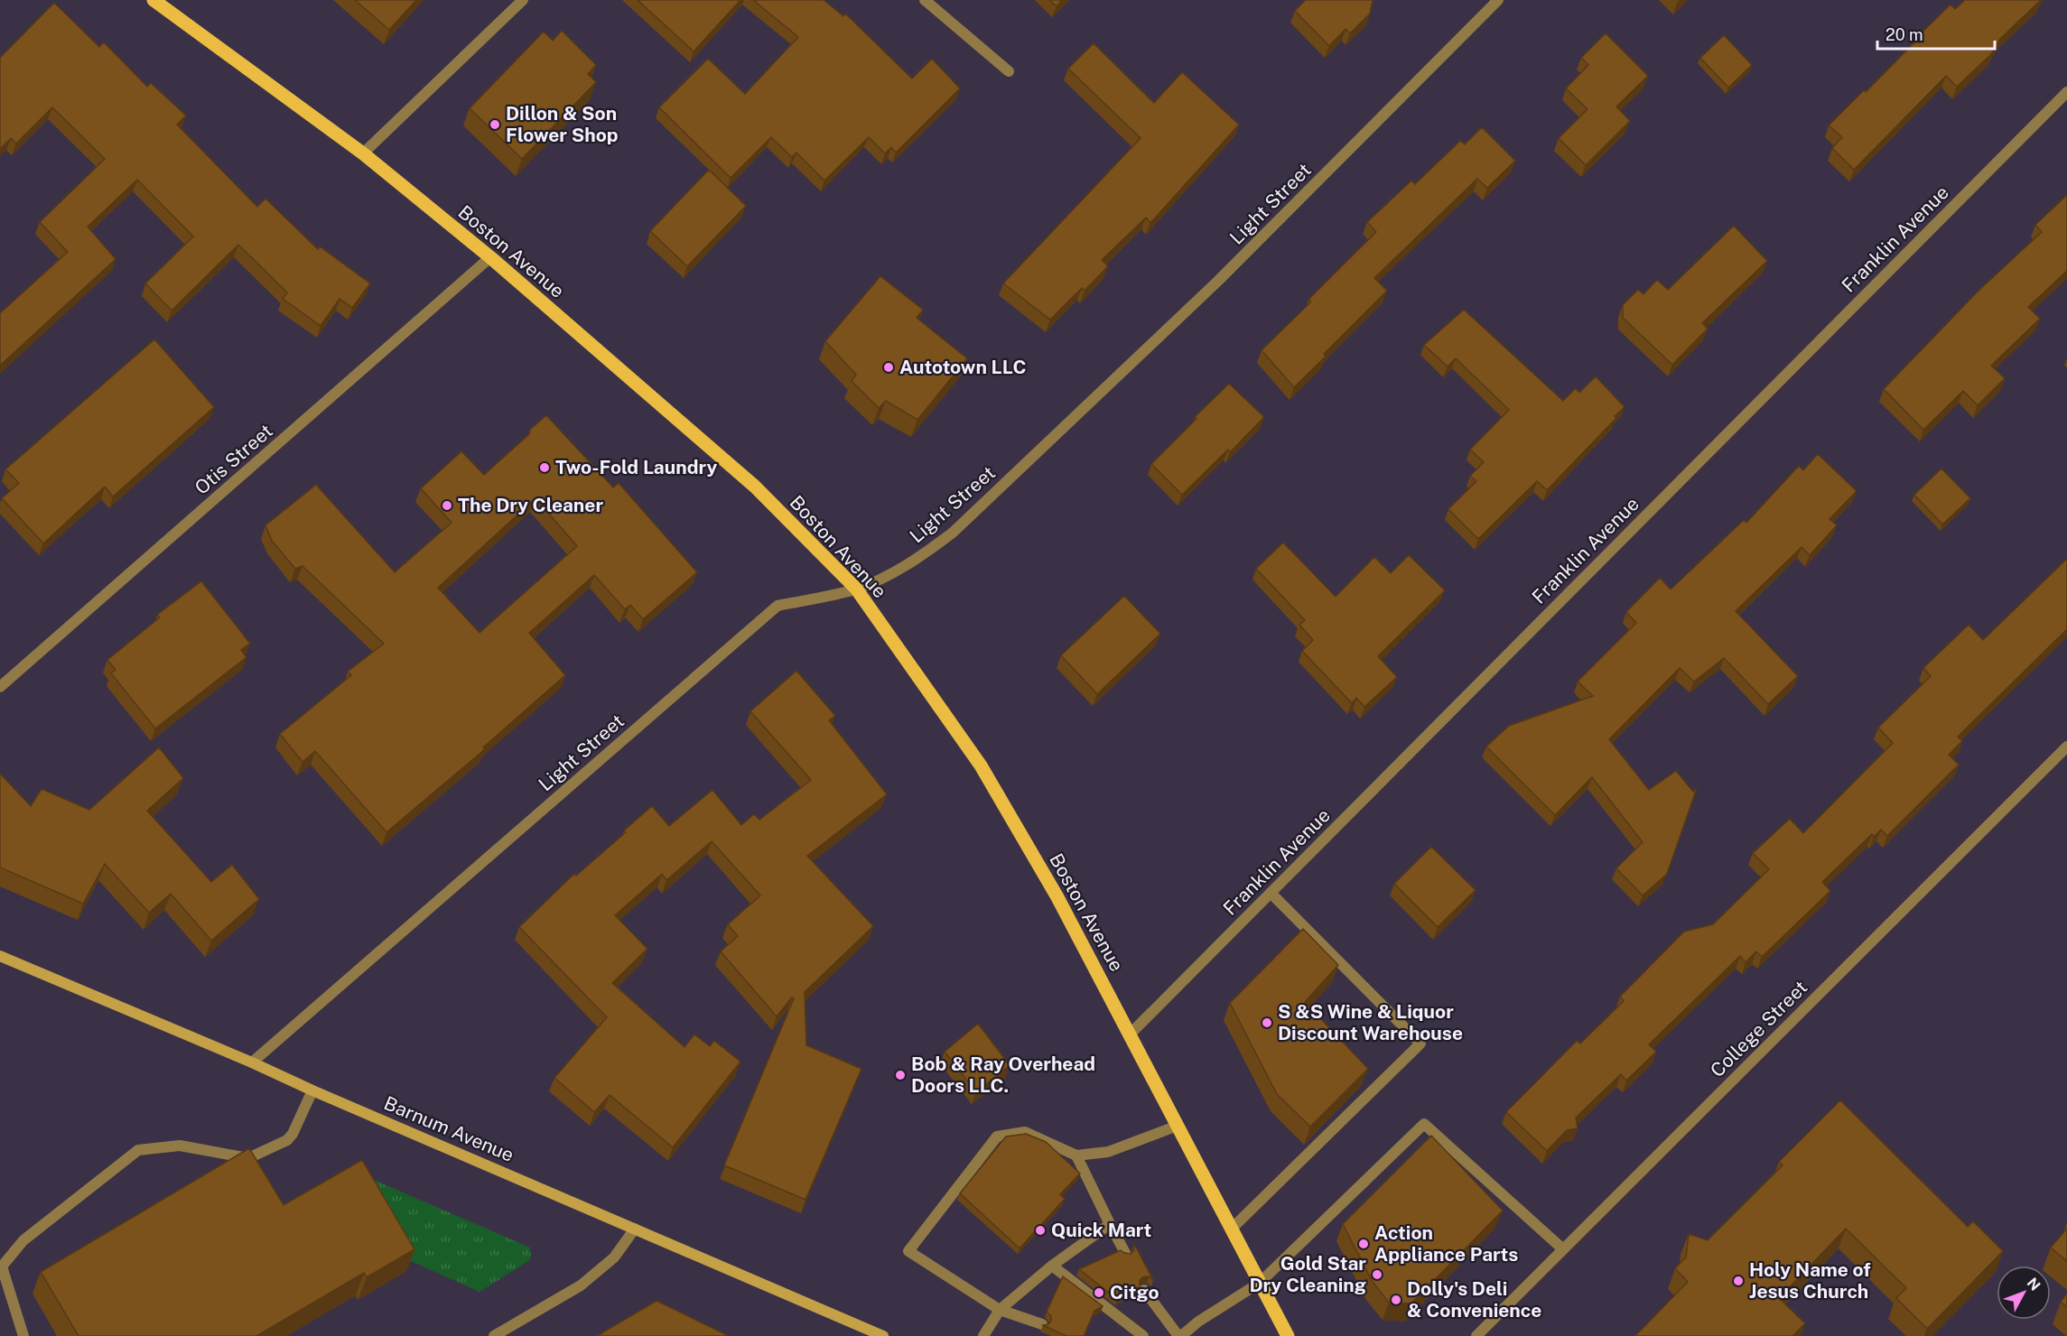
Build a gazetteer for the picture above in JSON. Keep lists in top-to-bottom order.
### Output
{
  "streets": {
    "main road": ["Boston Avenue", "Barnum Avenue"],
    "street": [
      "Light Street",
      "Franklin Avenue",
      "Otis Street",
      "College Street"
    ]
  },
  "crossings": [
    ["Light Street", "Boston Avenue"],
    ["Light Street", "Barnum Avenue"],
    ["Franklin Avenue", "Boston Avenue"],
    ["Boston Avenue", "Otis Street"]
  ],
  "places": [
    "Dillon & Son Flower Shop",
    "Autotown LLC",
    "Two-Fold Laundry",
    "The Dry Cleaner",
    "S &S Wine & Liquor Discount Warehouse",
    "Bob & Ray Overhead Doors LLC.",
    "Quick Mart",
    "Action Appliance Parts",
    "Gold Star Dry Cleaning",
    "Holy Name of Jesus Church",
    "Citgo",
    "Dolly's Deli & Convenience"
  ],
  "scale_bar": "20 m",
  "north": "top right"
}
